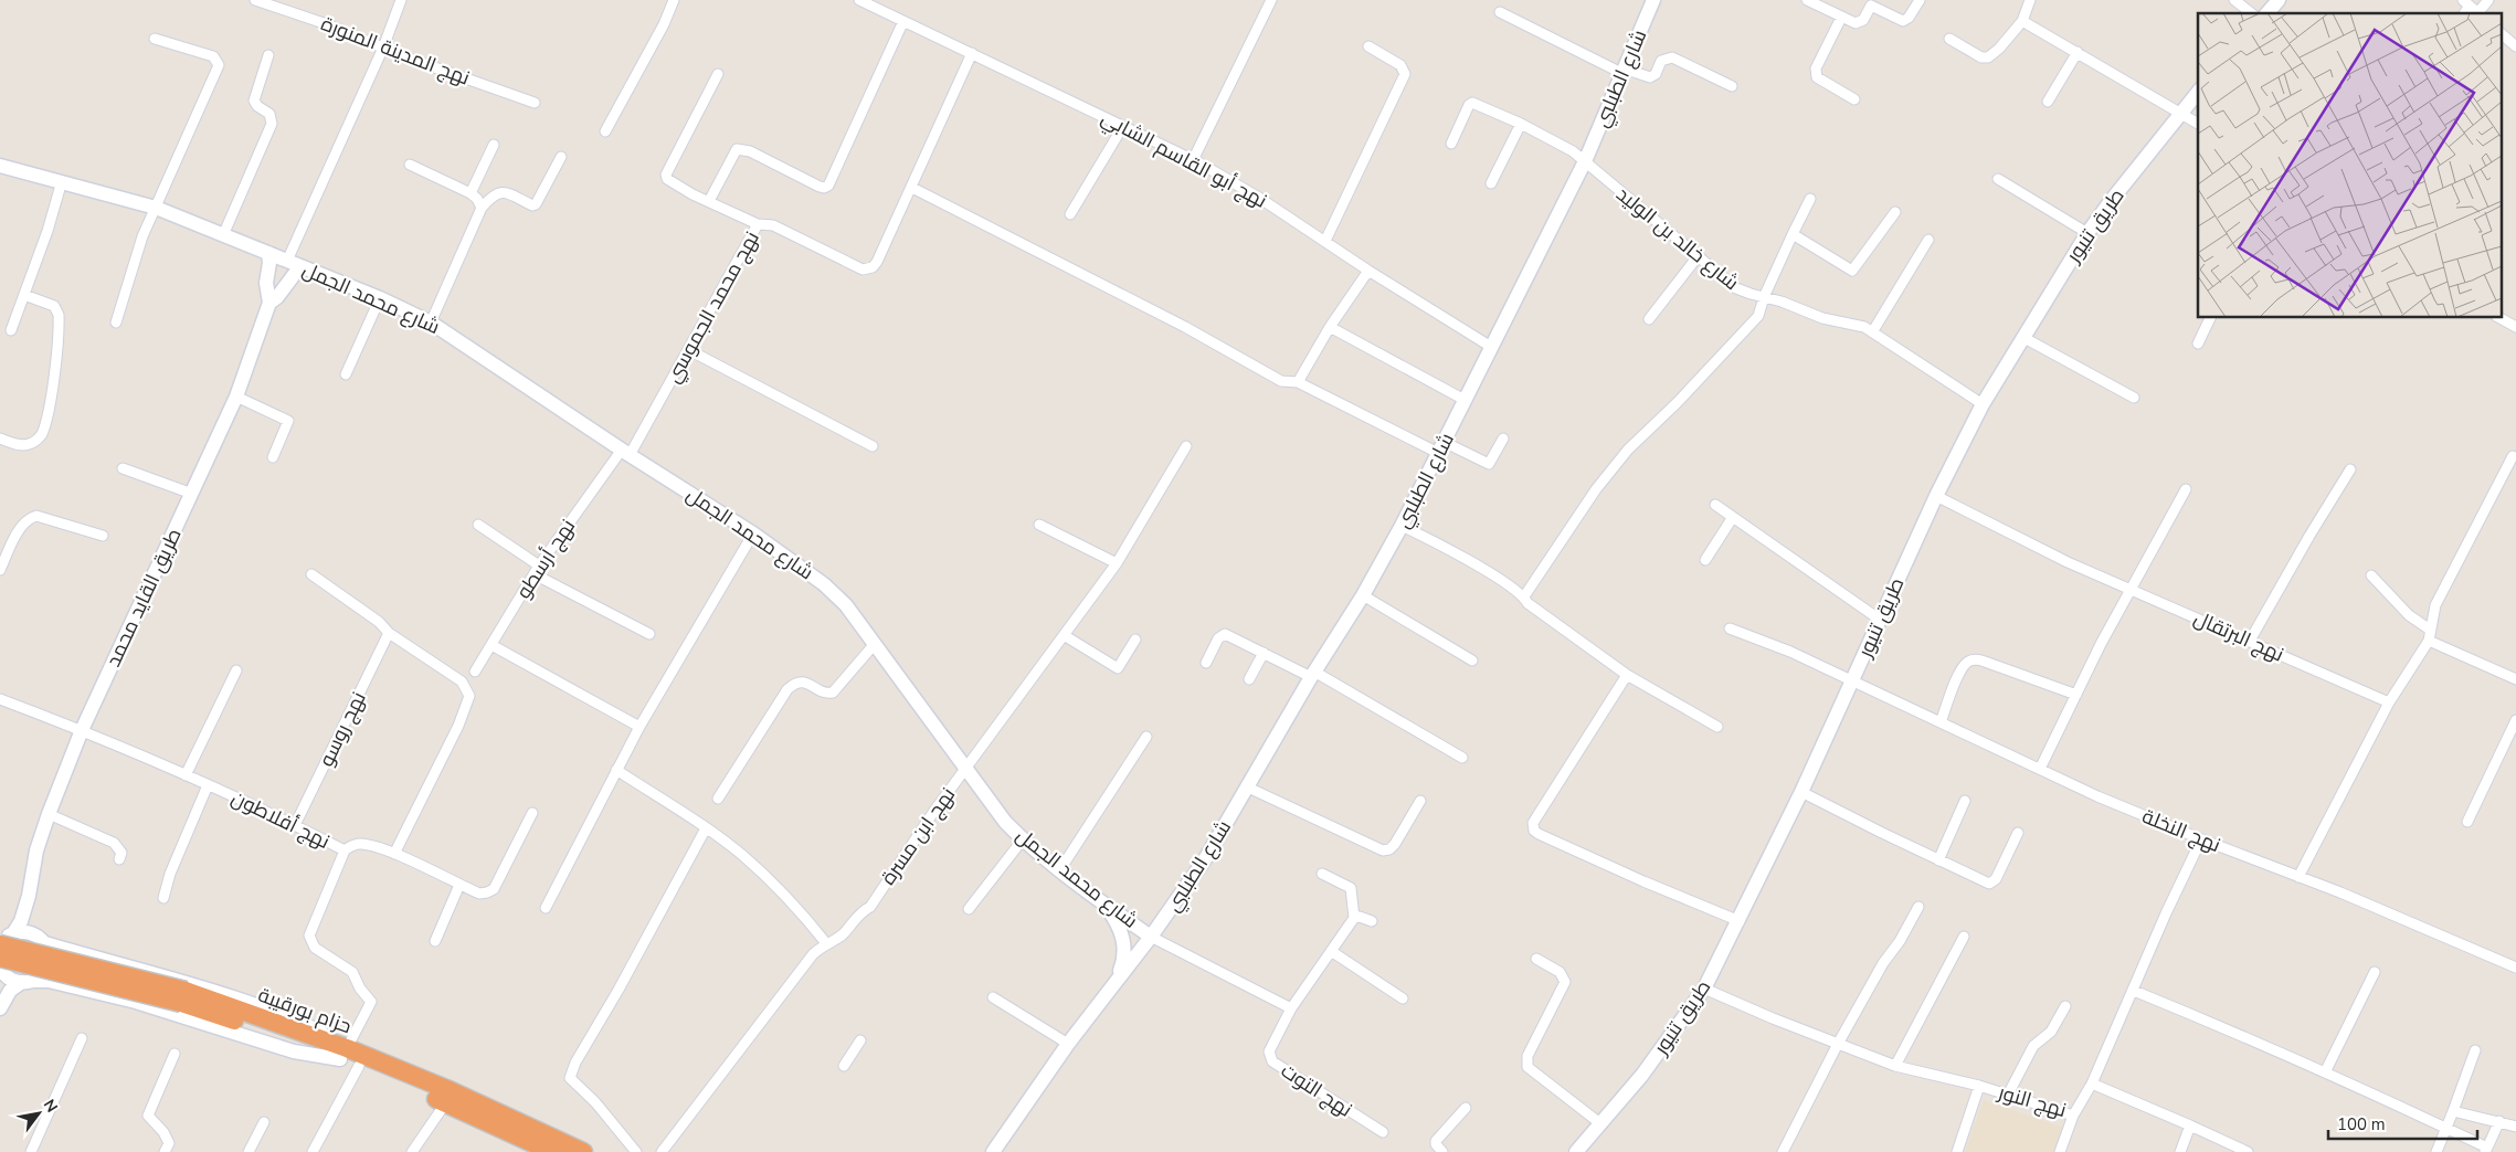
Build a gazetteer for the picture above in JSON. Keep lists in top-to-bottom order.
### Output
{
  "streets": {
    "highway": ["حزام بورقيبة"],
    "street": [
      "نهج المدينة المنورة",
      "شارع الطبلبي",
      "نهج أبو القاسم الشابي",
      "طريق تنيور",
      "شارع خالد بن الوليد",
      "شارع محمد الجمل",
      "نهج محمد الجموسي",
      "نهج أرسطو",
      "طريق القايد محمد",
      "نهج البرتقال",
      "نهج روسو",
      "نهج أفلاطون",
      "نهج النخلة",
      "نهج ابن مسرة",
      "نهج التوت",
      "نهج النور"
    ]
  },
  "crossings": [
    ["شارع الطبلبي", "نهج أبو القاسم الشابي"],
    ["شارع الطبلبي", "شارع خالد بن الوليد"],
    ["شارع الطبلبي", "شارع محمد الجمل"],
    ["طريق تنيور", "شارع خالد بن الوليد"],
    ["طريق تنيور", "نهج البرتقال"],
    ["طريق تنيور", "نهج النخلة"],
    ["طريق تنيور", "نهج النور"],
    ["شارع محمد الجمل", "نهج محمد الجموسي"],
    ["شارع محمد الجمل", "نهج أرسطو"],
    ["شارع محمد الجمل", "طريق القايد محمد"],
    ["شارع محمد الجمل", "نهج ابن مسرة"],
    ["نهج محمد الجموسي", "نهج أرسطو"],
    ["طريق القايد محمد", "نهج أفلاطون"],
    ["طريق القايد محمد", "حزام بورقيبة"],
    ["نهج روسو", "نهج أفلاطون"],
    ["نهج النخلة", "نهج النور"]
  ],
  "scale_bar": "100 m",
  "north": "top right"
}
